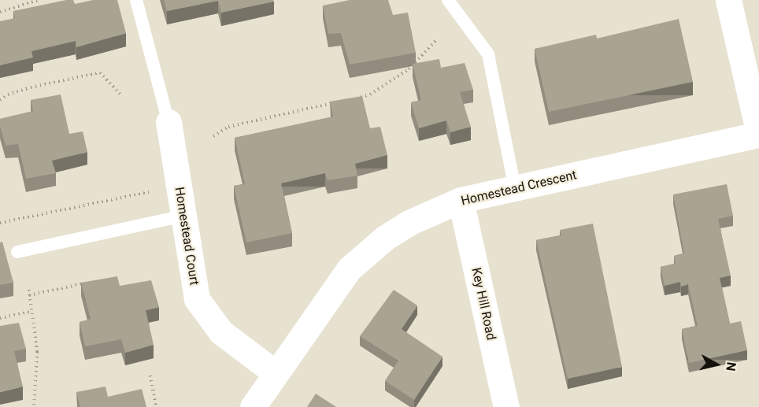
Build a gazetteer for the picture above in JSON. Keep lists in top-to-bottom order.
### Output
{
  "streets": {
    "street": ["Homestead Crescent", "Homestead Court", "Key Hill Road"]
  },
  "crossings": [
    ["Homestead Crescent", "Homestead Court"],
    ["Homestead Crescent", "Key Hill Road"]
  ],
  "north": "right"
}
